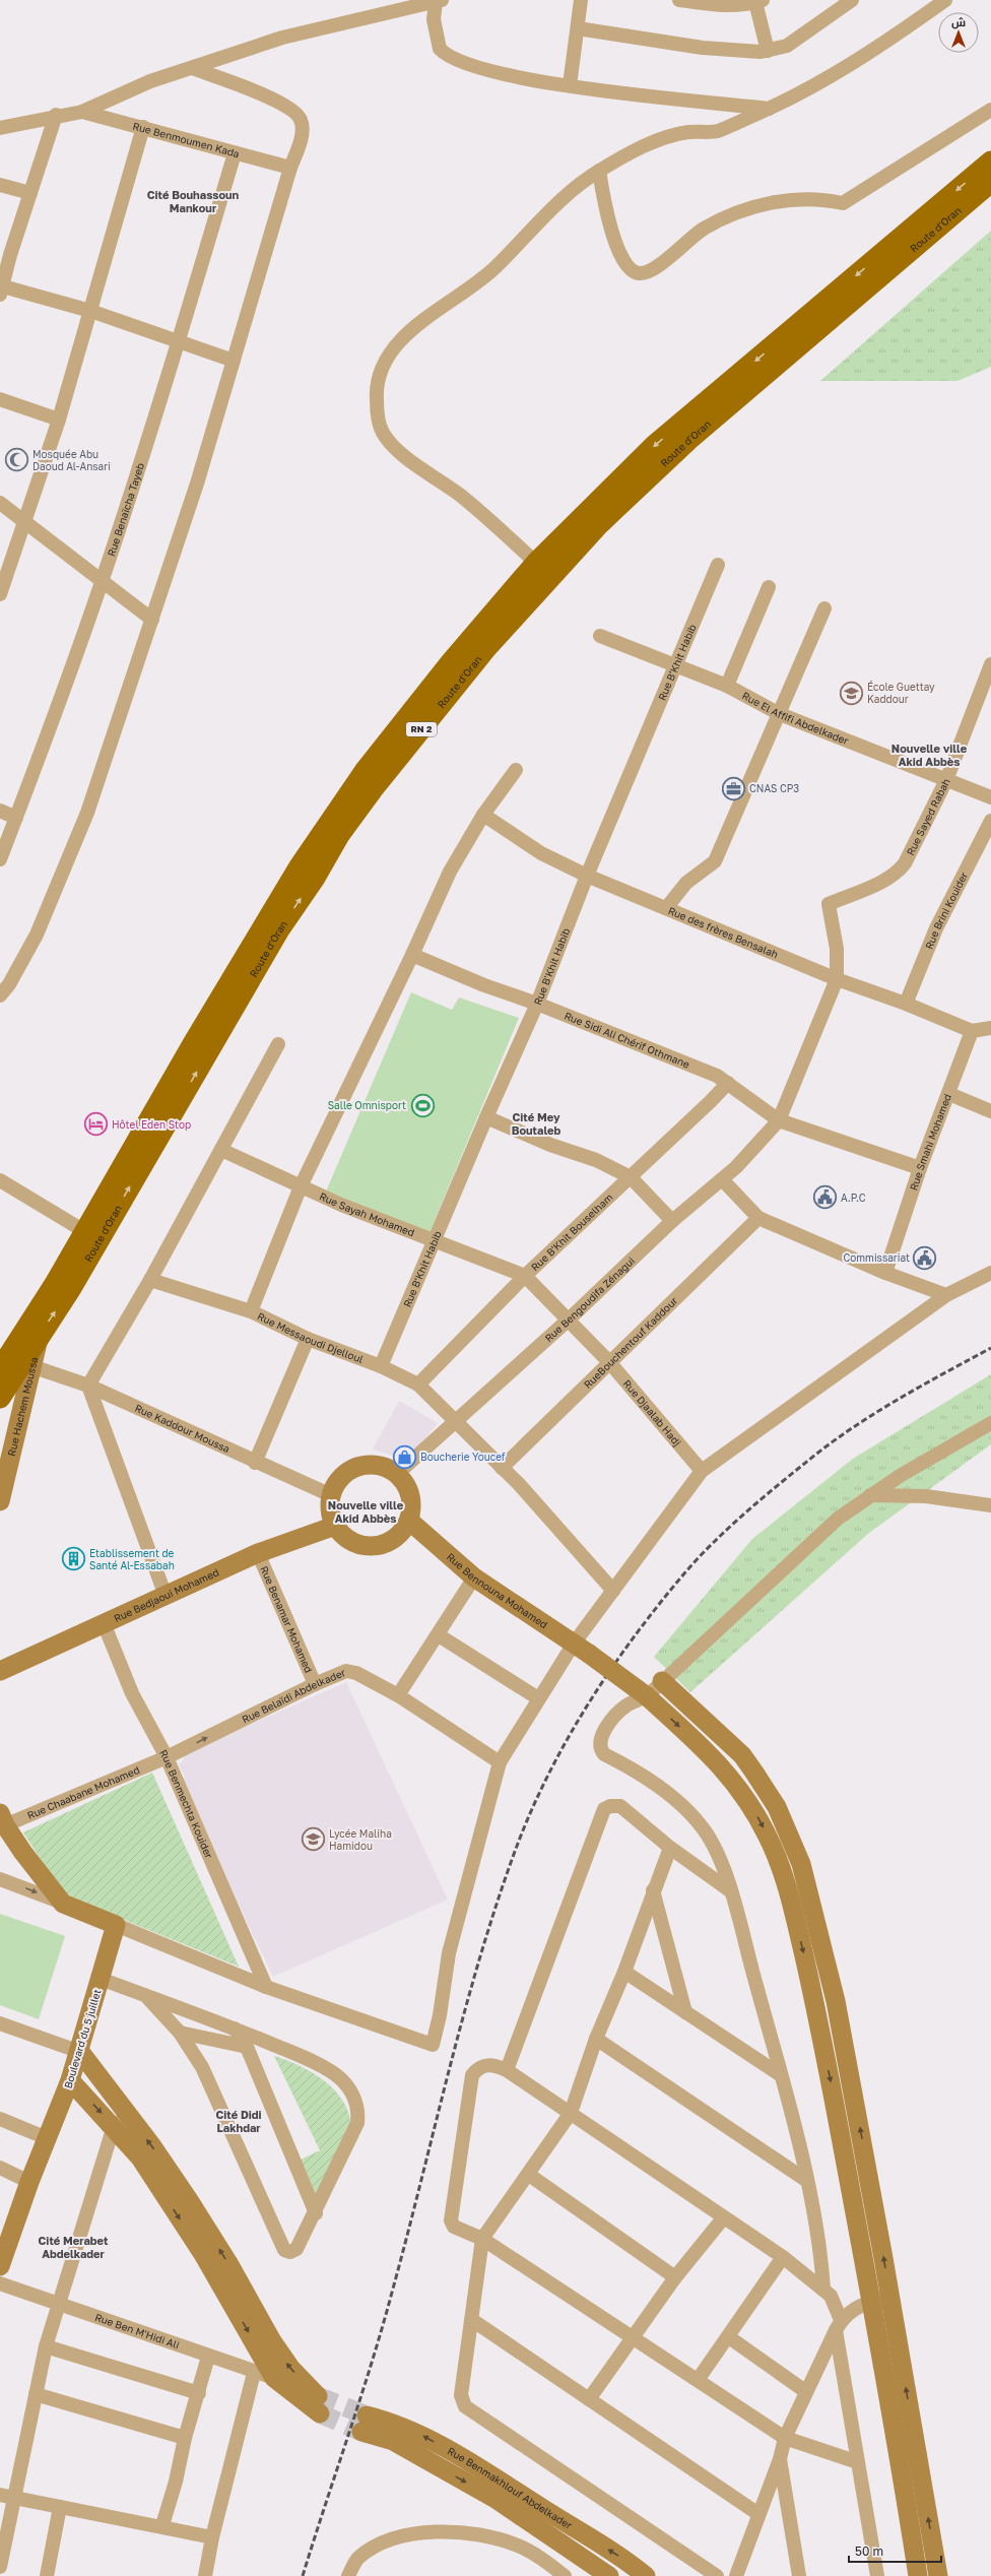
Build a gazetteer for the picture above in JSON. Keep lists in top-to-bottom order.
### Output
{
  "streets": {
    "main road": ["Route d'Oran", "RN 2"],
    "street": [
      "Rue Benmoumen Kada",
      "Rue Benaïcha Tayeb",
      "Rue B'Khit Habib",
      "Rue El Affifi Abdelkader",
      "Rue Sayed Rabah",
      "Rue Brini Kouider",
      "Rue des frères Bensalah",
      "Rue Sidi Ali Chérif Othmane",
      "Rue Smahi Mohamed",
      "Rue Sayah Mohamed",
      "Rue B'Khit Bouselham",
      "Rue Bengoudifa Zénagui",
      "Rue Messaoudi Djelloul",
      "RueBouchentouf Kaddour",
      "Rue Hachem Moussa",
      "Rue Djaalab Hadj",
      "Rue Kaddour Moussa",
      "Rue Bennouna Mohamed",
      "Rue Bedjaoui Mohamed",
      "Rue Benamar Mohamed",
      "Rue Belaïdi Abdelkader",
      "Rue Chaabane Mohamed",
      "Rue Benmechta Kouider",
      "Boulevard du 5 juillet",
      "Rue Ben M'Hidi Ali",
      "Rue Benmakhlouf Abdelkader"
    ]
  },
  "crossings": [
    ["Rue Benmoumen Kada", "Rue Benaïcha Tayeb"],
    ["Route d'Oran", "Rue Hachem Moussa"],
    ["Rue B'Khit Habib", "Rue El Affifi Abdelkader"],
    ["Rue B'Khit Habib", "Rue des frères Bensalah"],
    ["Rue B'Khit Habib", "Rue Sidi Ali Chérif Othmane"],
    ["Rue B'Khit Habib", "Rue Sayah Mohamed"],
    ["Rue B'Khit Habib", "Rue Messaoudi Djelloul"],
    ["Rue El Affifi Abdelkader", "Rue Sayed Rabah"],
    ["Rue Sayed Rabah", "Rue des frères Bensalah"],
    ["Rue Brini Kouider", "Rue des frères Bensalah"],
    ["Rue des frères Bensalah", "Rue Smahi Mohamed"],
    ["Rue Sidi Ali Chérif Othmane", "Rue Smahi Mohamed"],
    ["Rue Sidi Ali Chérif Othmane", "Rue B'Khit Bouselham"],
    ["Rue Sidi Ali Chérif Othmane", "Rue Bengoudifa Zénagui"],
    ["Rue Sayah Mohamed", "Rue B'Khit Bouselham"],
    ["Rue Sayah Mohamed", "Rue Bengoudifa Zénagui"],
    ["Rue Sayah Mohamed", "Rue Djaalab Hadj"],
    ["Rue B'Khit Bouselham", "Rue Messaoudi Djelloul"],
    ["Rue Bengoudifa Zénagui", "Rue Messaoudi Djelloul"],
    ["Rue Bengoudifa Zénagui", "Rue Djaalab Hadj"],
    ["Rue Bengoudifa Zénagui", "Rue Kaddour Moussa"],
    ["Rue Bengoudifa Zénagui", "Rue Bennouna Mohamed"],
    ["Rue Bengoudifa Zénagui", "Rue Bedjaoui Mohamed"],
    ["Rue Messaoudi Djelloul", "RueBouchentouf Kaddour"],
    ["RueBouchentouf Kaddour", "Rue Djaalab Hadj"],
    ["Rue Hachem Moussa", "Rue Kaddour Moussa"],
    ["Rue Kaddour Moussa", "Rue Bennouna Mohamed"],
    ["Rue Kaddour Moussa", "Rue Bedjaoui Mohamed"],
    ["Rue Bennouna Mohamed", "Rue Bedjaoui Mohamed"],
    ["Rue Bedjaoui Mohamed", "Rue Benamar Mohamed"],
    ["Rue Bedjaoui Mohamed", "Rue Benmechta Kouider"],
    ["Rue Benamar Mohamed", "Rue Belaïdi Abdelkader"],
    ["Rue Belaïdi Abdelkader", "Rue Chaabane Mohamed"],
    ["Rue Belaïdi Abdelkader", "Rue Benmechta Kouider"],
    ["Rue Chaabane Mohamed", "Rue Benmechta Kouider"]
  ],
  "one_way": ["Rue Belaïdi Abdelkader"],
  "districts": [
    "Cité Bouhassoun Mankour",
    "Nouvelle ville Akid Abbès",
    "Cité Mey Boutaleb",
    "Nouvelle ville Akid Abbès",
    "Cité Didi Lakhdar",
    "Cité Merabet Abdelkader"
  ],
  "places": {
    "mosque": ["Mosquée Abu Daoud Al-Ansari"],
    "school or university": ["École Guettay Kaddour", "Lycée Maliha Hamidou"],
    "office": ["CNAS CP3"],
    "sports": ["Salle Omnisport"],
    "hotel": ["Hôtel Eden Stop"],
    "public building": ["A.P.C", "Commissariat"],
    "shop": ["Boucherie Youcef"],
    "building": ["Etablissement de Santé Al-Essabah"]
  },
  "scale_bar": "50 m",
  "north": "top"
}
